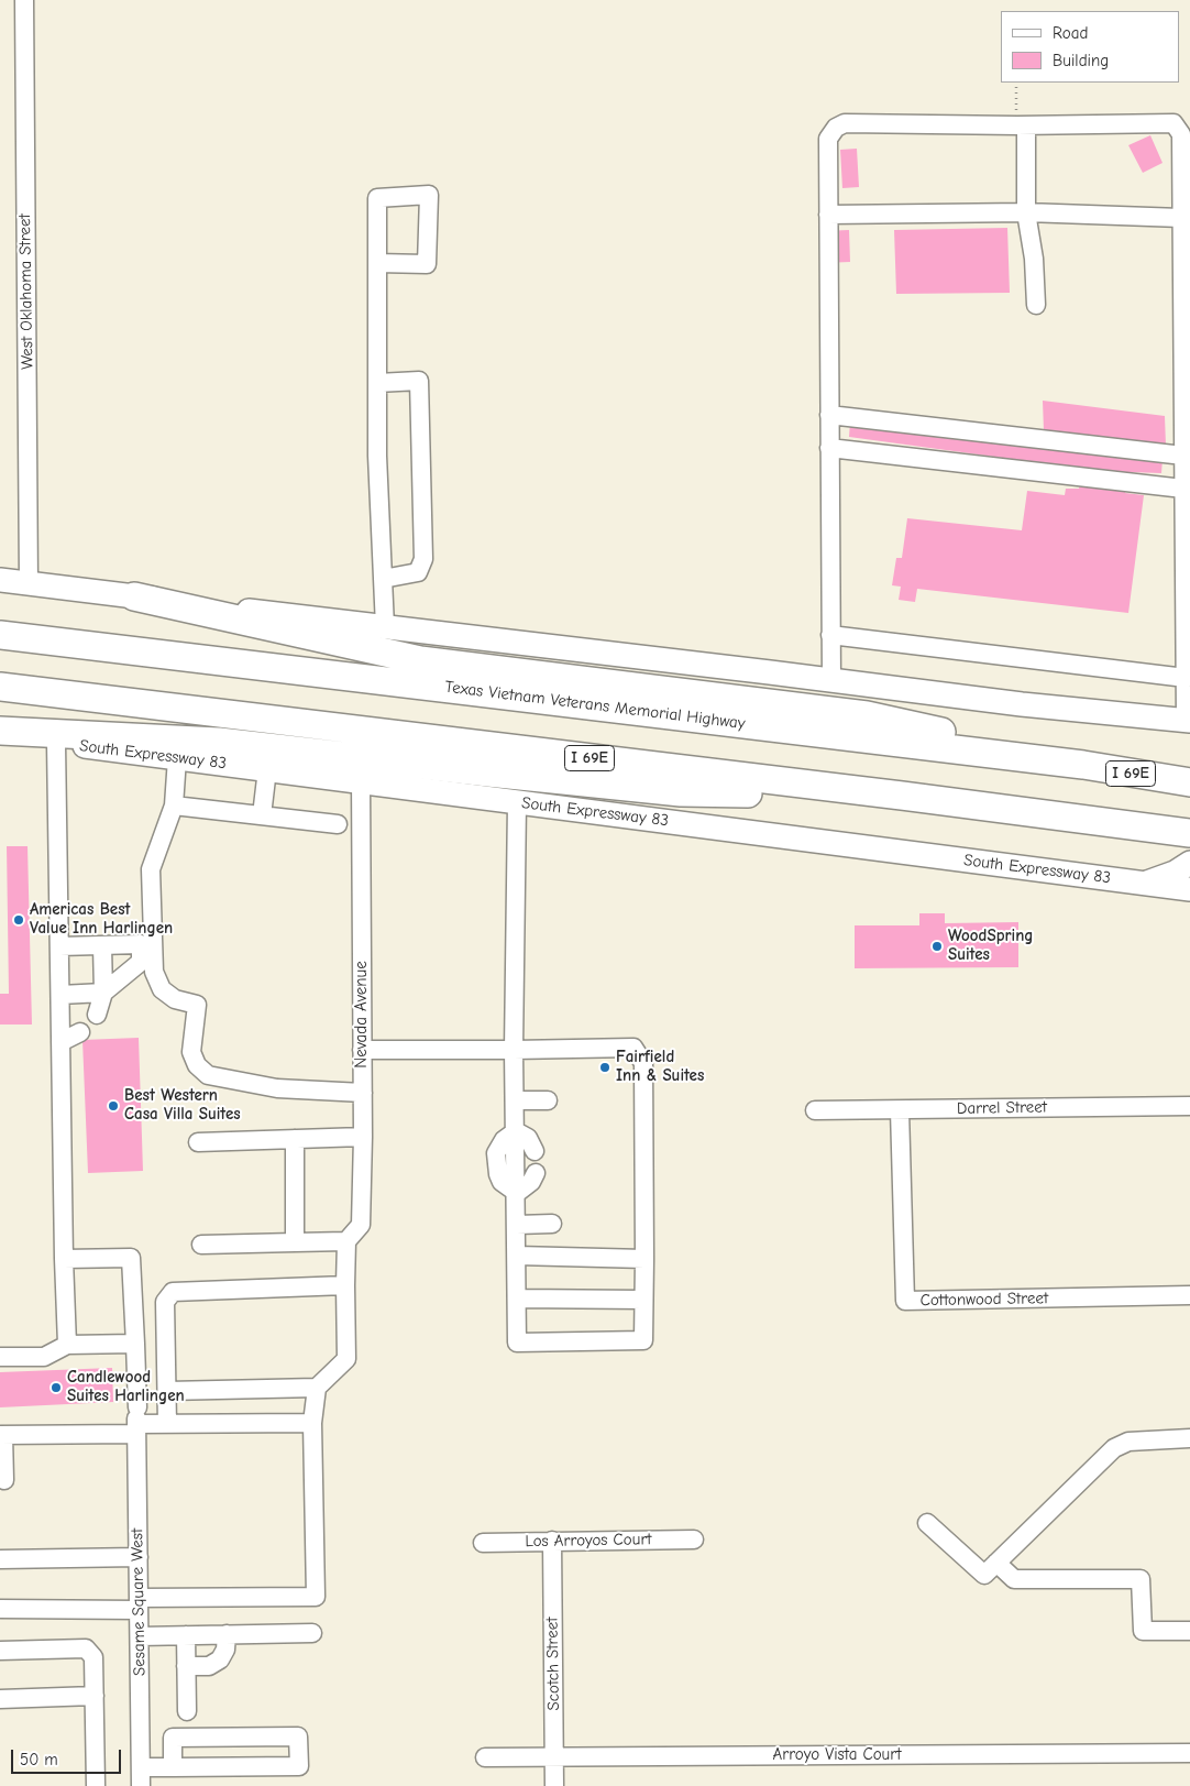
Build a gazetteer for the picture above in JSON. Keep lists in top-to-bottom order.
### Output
{
  "streets": {
    "highway": ["Texas Vietnam Veterans Memorial Highway", "I 69E"],
    "main road": ["South Expressway 83"],
    "street": [
      "West Oklahoma Street",
      "Nevada Avenue",
      "Darrel Street",
      "Cottonwood Street",
      "Los Arroyos Court",
      "Sesame Square West",
      "Scotch Street",
      "Arroyo Vista Court"
    ]
  },
  "crossings": [
    ["South Expressway 83", "Nevada Avenue"],
    ["Darrel Street", "Cottonwood Street"],
    ["Los Arroyos Court", "Scotch Street"],
    ["Scotch Street", "Arroyo Vista Court"]
  ],
  "places": [
    "Americas Best Value Inn Harlingen",
    "WoodSpring Suites",
    "Fairfield Inn & Suites",
    "Best Western Casa Villa Suites",
    "Candlewood Suites Harlingen"
  ],
  "legend": ["Road", "Building"],
  "scale_bar": "50 m"
}
